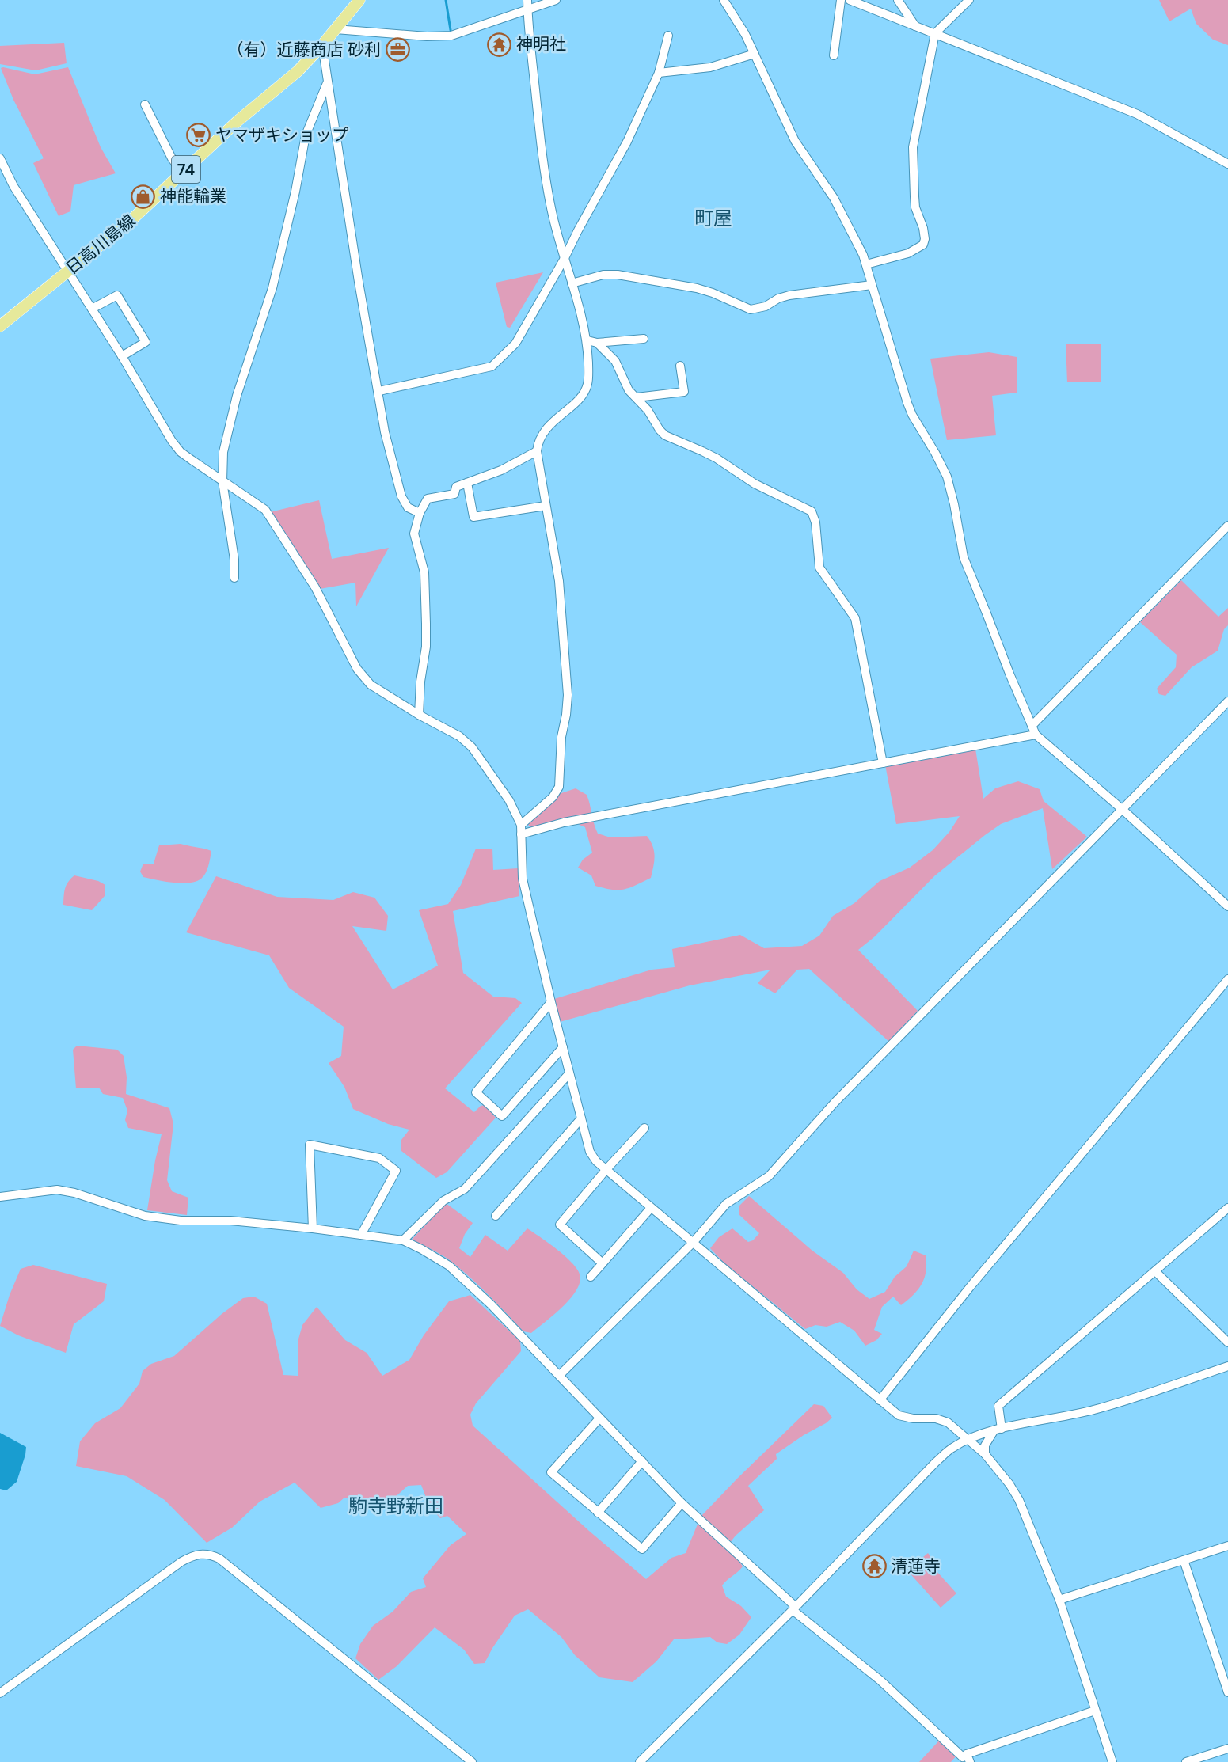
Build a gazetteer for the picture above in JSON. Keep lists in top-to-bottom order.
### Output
{
  "streets": {
    "main road": ["74", "日高川島線"]
  },
  "districts": ["町屋", "駒寺野新田"],
  "places": {
    "temple": ["神明社", "清蓮寺"],
    "office": ["（有）近藤商店 砂利"],
    "supermarket": ["ヤマザキショップ"],
    "shop": ["神能輪業"]
  }
}
